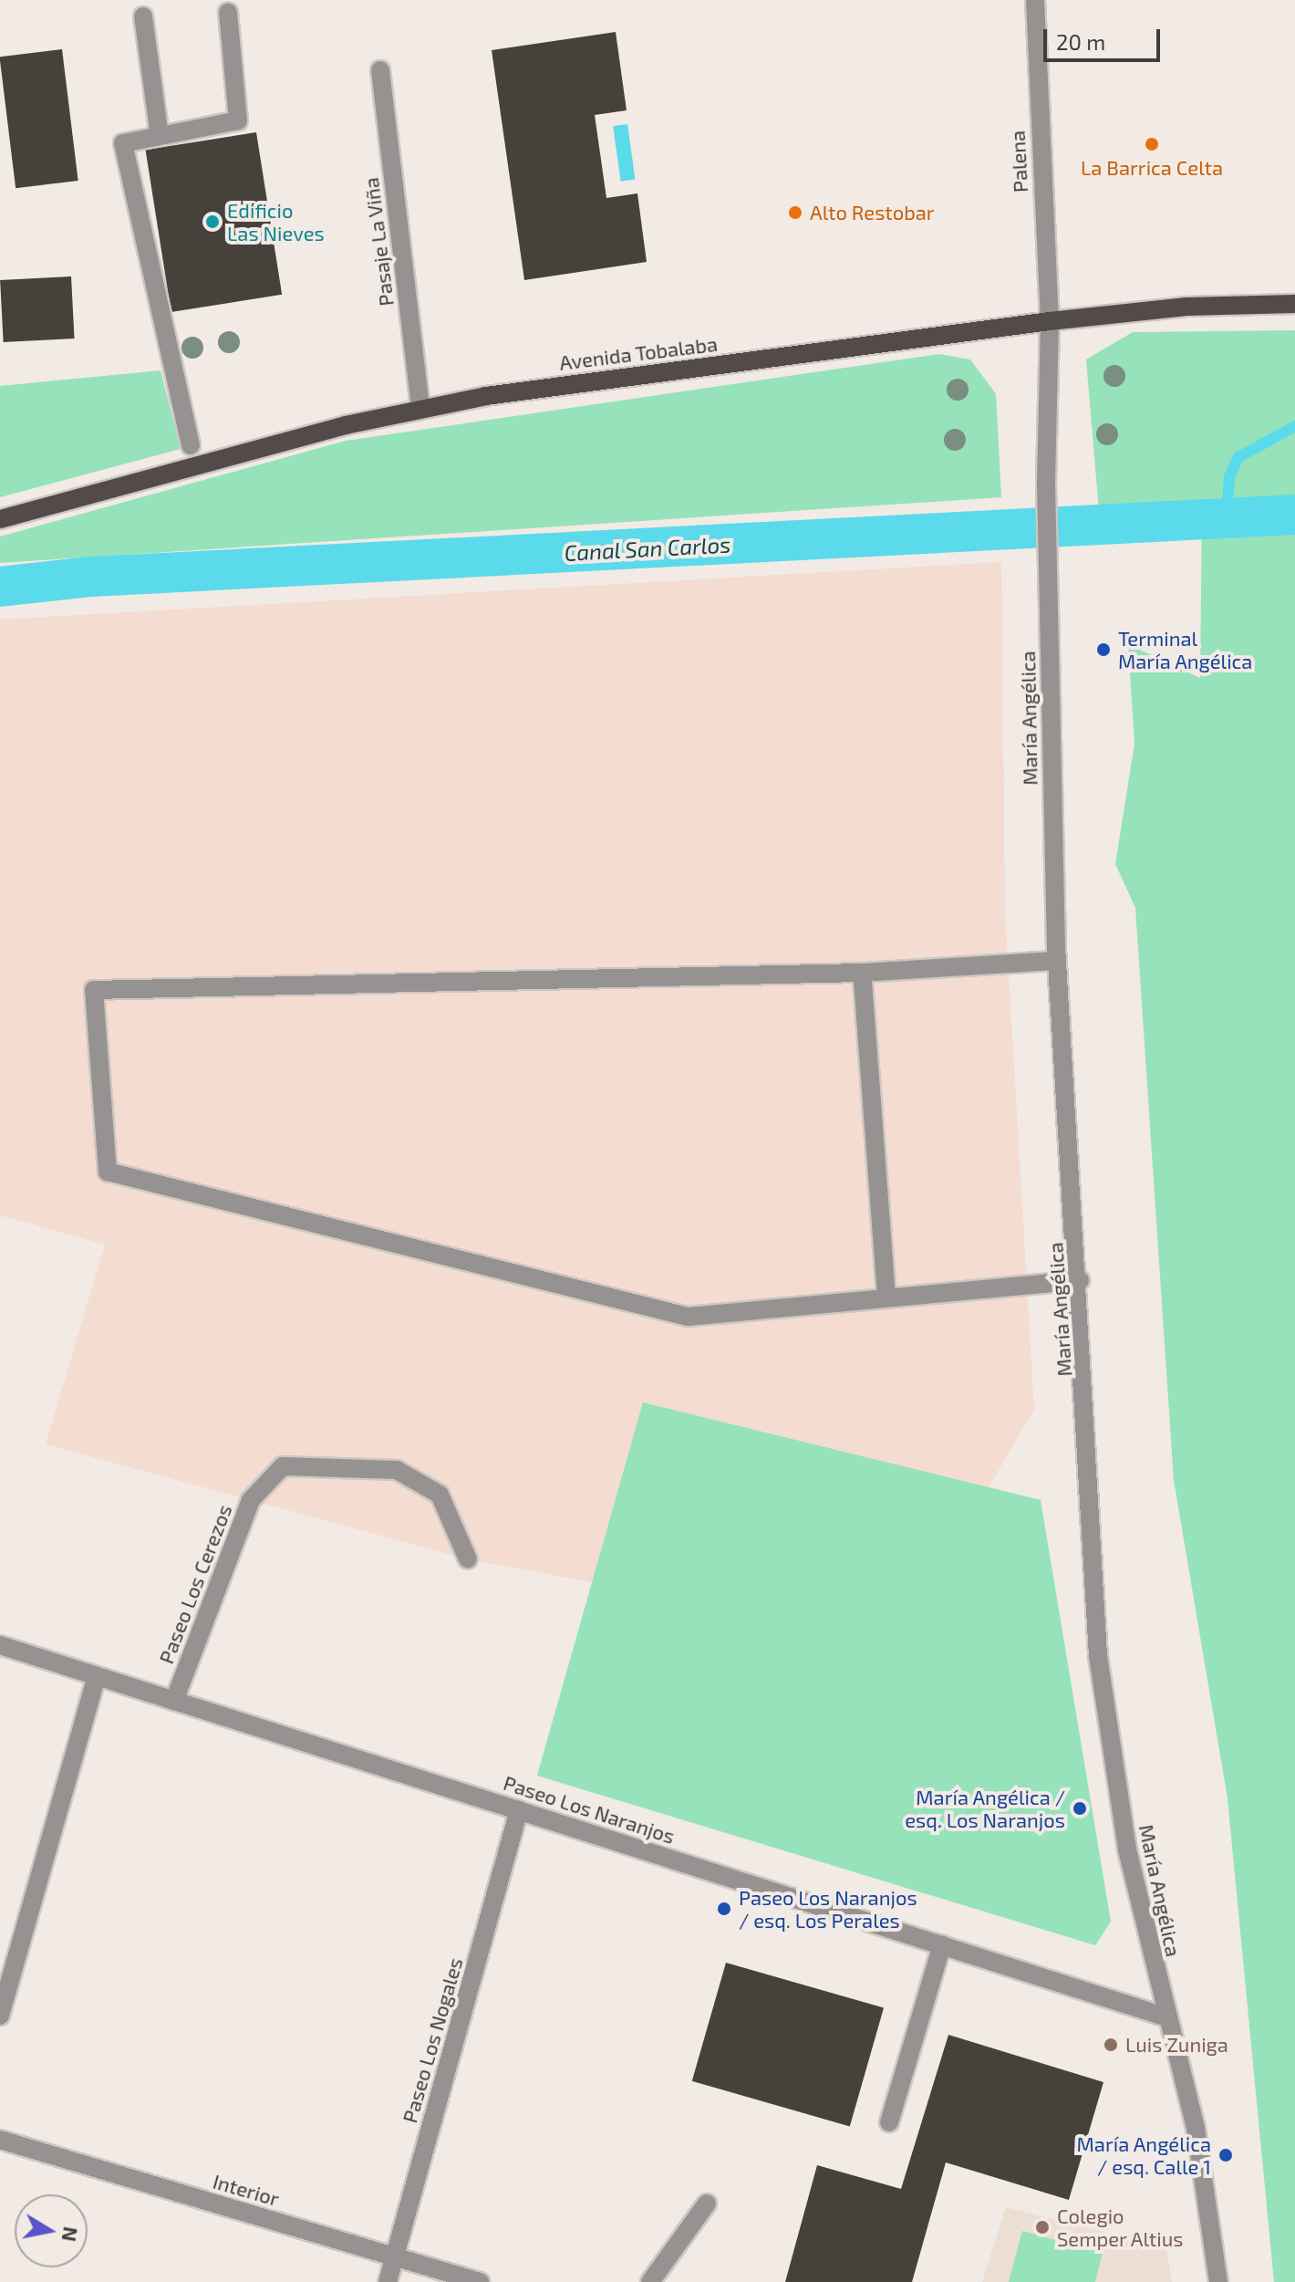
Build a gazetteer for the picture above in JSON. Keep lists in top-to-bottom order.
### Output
{
  "streets": {
    "main road": ["Avenida Tobalaba"],
    "street": [
      "Palena",
      "Pasaje La Viña",
      "María Angélica",
      "Paseo Los Cerezos",
      "Paseo Los Naranjos",
      "Paseo Los Nogales",
      "Interior"
    ]
  },
  "crossings": [
    ["Palena", "Avenida Tobalaba"],
    ["Palena", "María Angélica"],
    ["Pasaje La Viña", "Avenida Tobalaba"],
    ["Avenida Tobalaba", "María Angélica"],
    ["María Angélica", "Paseo Los Naranjos"],
    ["Paseo Los Cerezos", "Paseo Los Naranjos"],
    ["Paseo Los Naranjos", "Paseo Los Nogales"],
    ["Paseo Los Nogales", "Interior"]
  ],
  "water": ["Canal San Carlos"],
  "places": [
    "La Barrica Celta",
    "Alto Restobar",
    "Edificio Las Nieves",
    "Terminal María Angélica",
    "María Angélica / esq. Los Naranjos",
    "Paseo Los Naranjos / esq. Los Perales",
    "Luis Zuniga",
    "María Angélica / esq. Calle 1",
    "Colegio Semper Altius"
  ],
  "scale_bar": "20 m",
  "north": "right"
}
